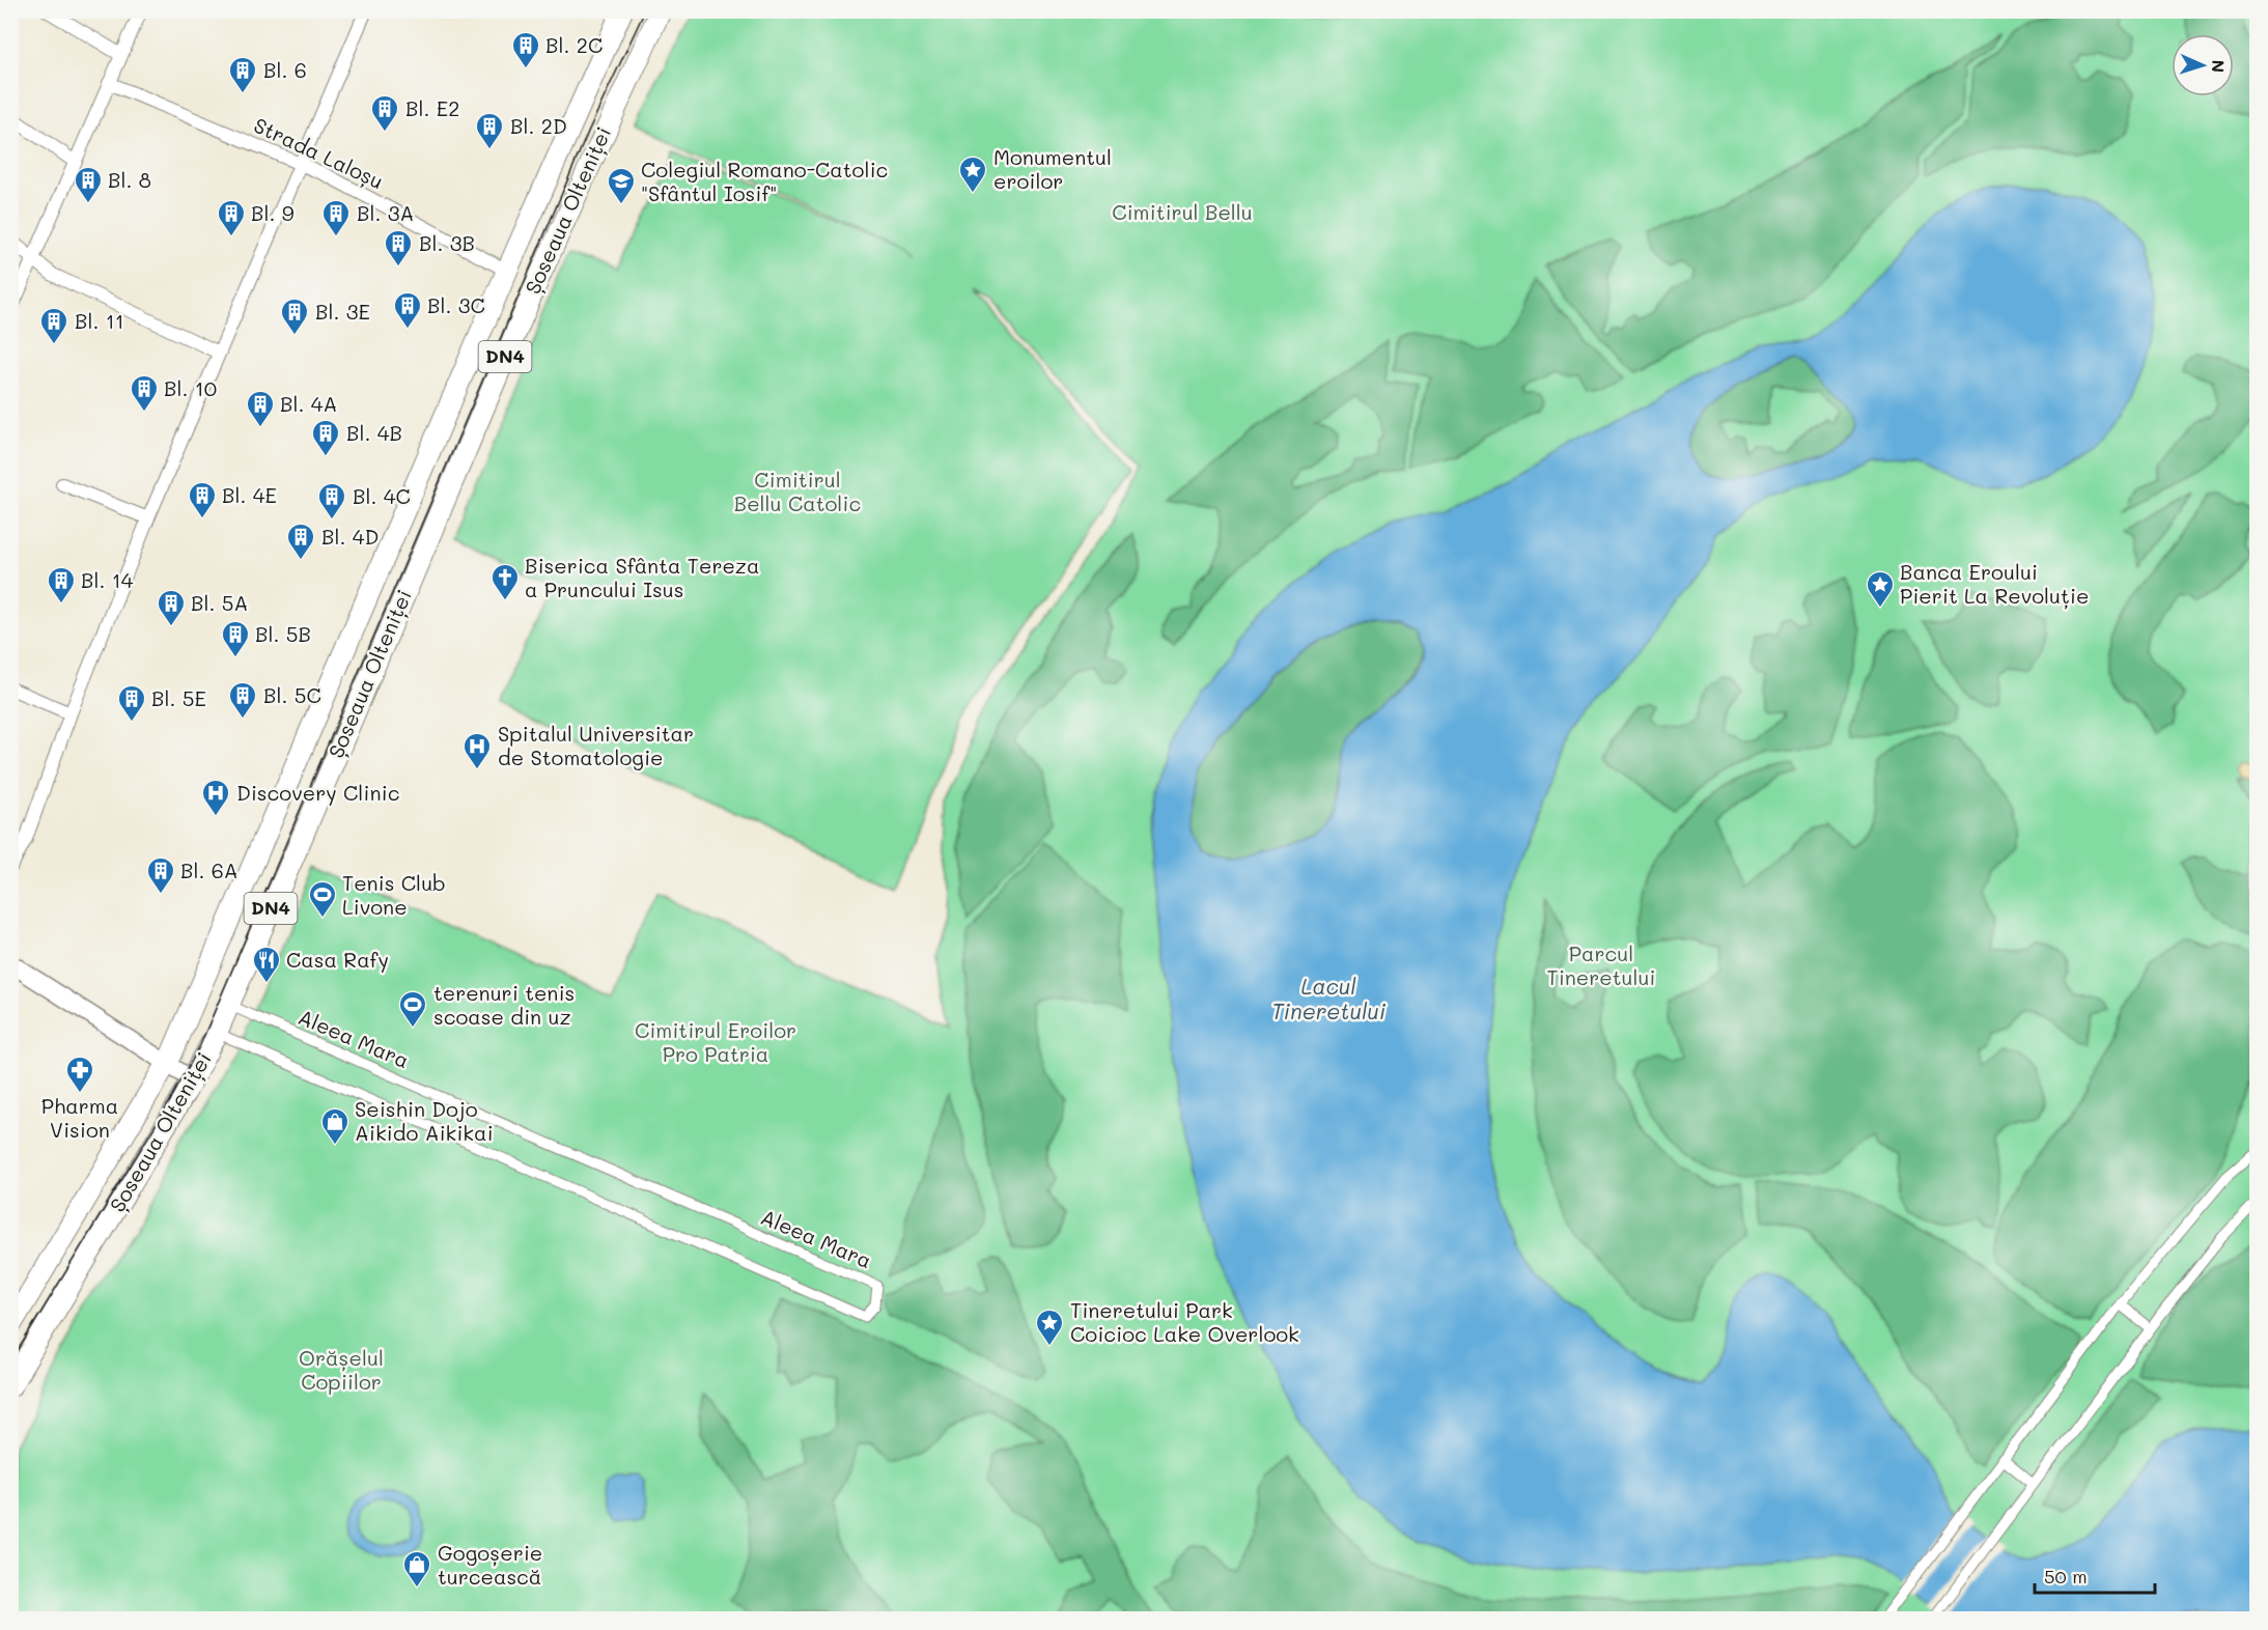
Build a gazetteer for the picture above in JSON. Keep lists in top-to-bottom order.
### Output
{
  "streets": {
    "main road": ["Șoseaua Olteniței", "DN4"],
    "street": ["Strada Laloșu", "Aleea Mara"]
  },
  "crossings": [
    ["Strada Laloșu", "Șoseaua Olteniței"],
    ["Șoseaua Olteniței", "Aleea Mara"]
  ],
  "water": ["Lacul Tineretului"],
  "parks": [
    "Cimitirul Bellu",
    "Cimitirul Bellu Catolic",
    "Parcul Tineretului",
    "Cimitirul Eroilor Pro Patria",
    "Orășelul Copiilor"
  ],
  "places": {
    "building": [
      "Bl. 2C",
      "Bl. 6",
      "Bl. E2",
      "Bl. 2D",
      "Bl. 8",
      "Bl. 9",
      "Bl. 3A",
      "Bl. 3B",
      "Bl. 3C",
      "Bl. 3E",
      "Bl. 11",
      "Bl. 10",
      "Bl. 4A",
      "Bl. 4B",
      "Bl. 4E",
      "Bl. 4C",
      "Bl. 4D",
      "Bl. 14",
      "Bl. 5A",
      "Bl. 5B",
      "Bl. 5C",
      "Bl. 5E",
      "Bl. 6A"
    ],
    "place": ["Monumentul eroilor", "Banca Eroului Pierit La Revoluție", "Tineretului Park Coicioc Lake Overlook"],
    "school or university": ["Colegiul Romano-Catolic \"Sfântul Iosif\""],
    "church": ["Biserica Sfânta Tereza a Pruncului Isus"],
    "hospital": ["Spitalul Universitar de Stomatologie", "Discovery Clinic"],
    "sports": ["Tenis Club Livone", "terenuri tenis scoase din uz"],
    "restaurant": ["Casa Rafy"],
    "pharmacy": ["Pharma Vision"],
    "shop": ["Seishin Dojo Aikido Aikikai", "Gogoșerie turcească"]
  },
  "scale_bar": "50 m",
  "north": "right"
}
